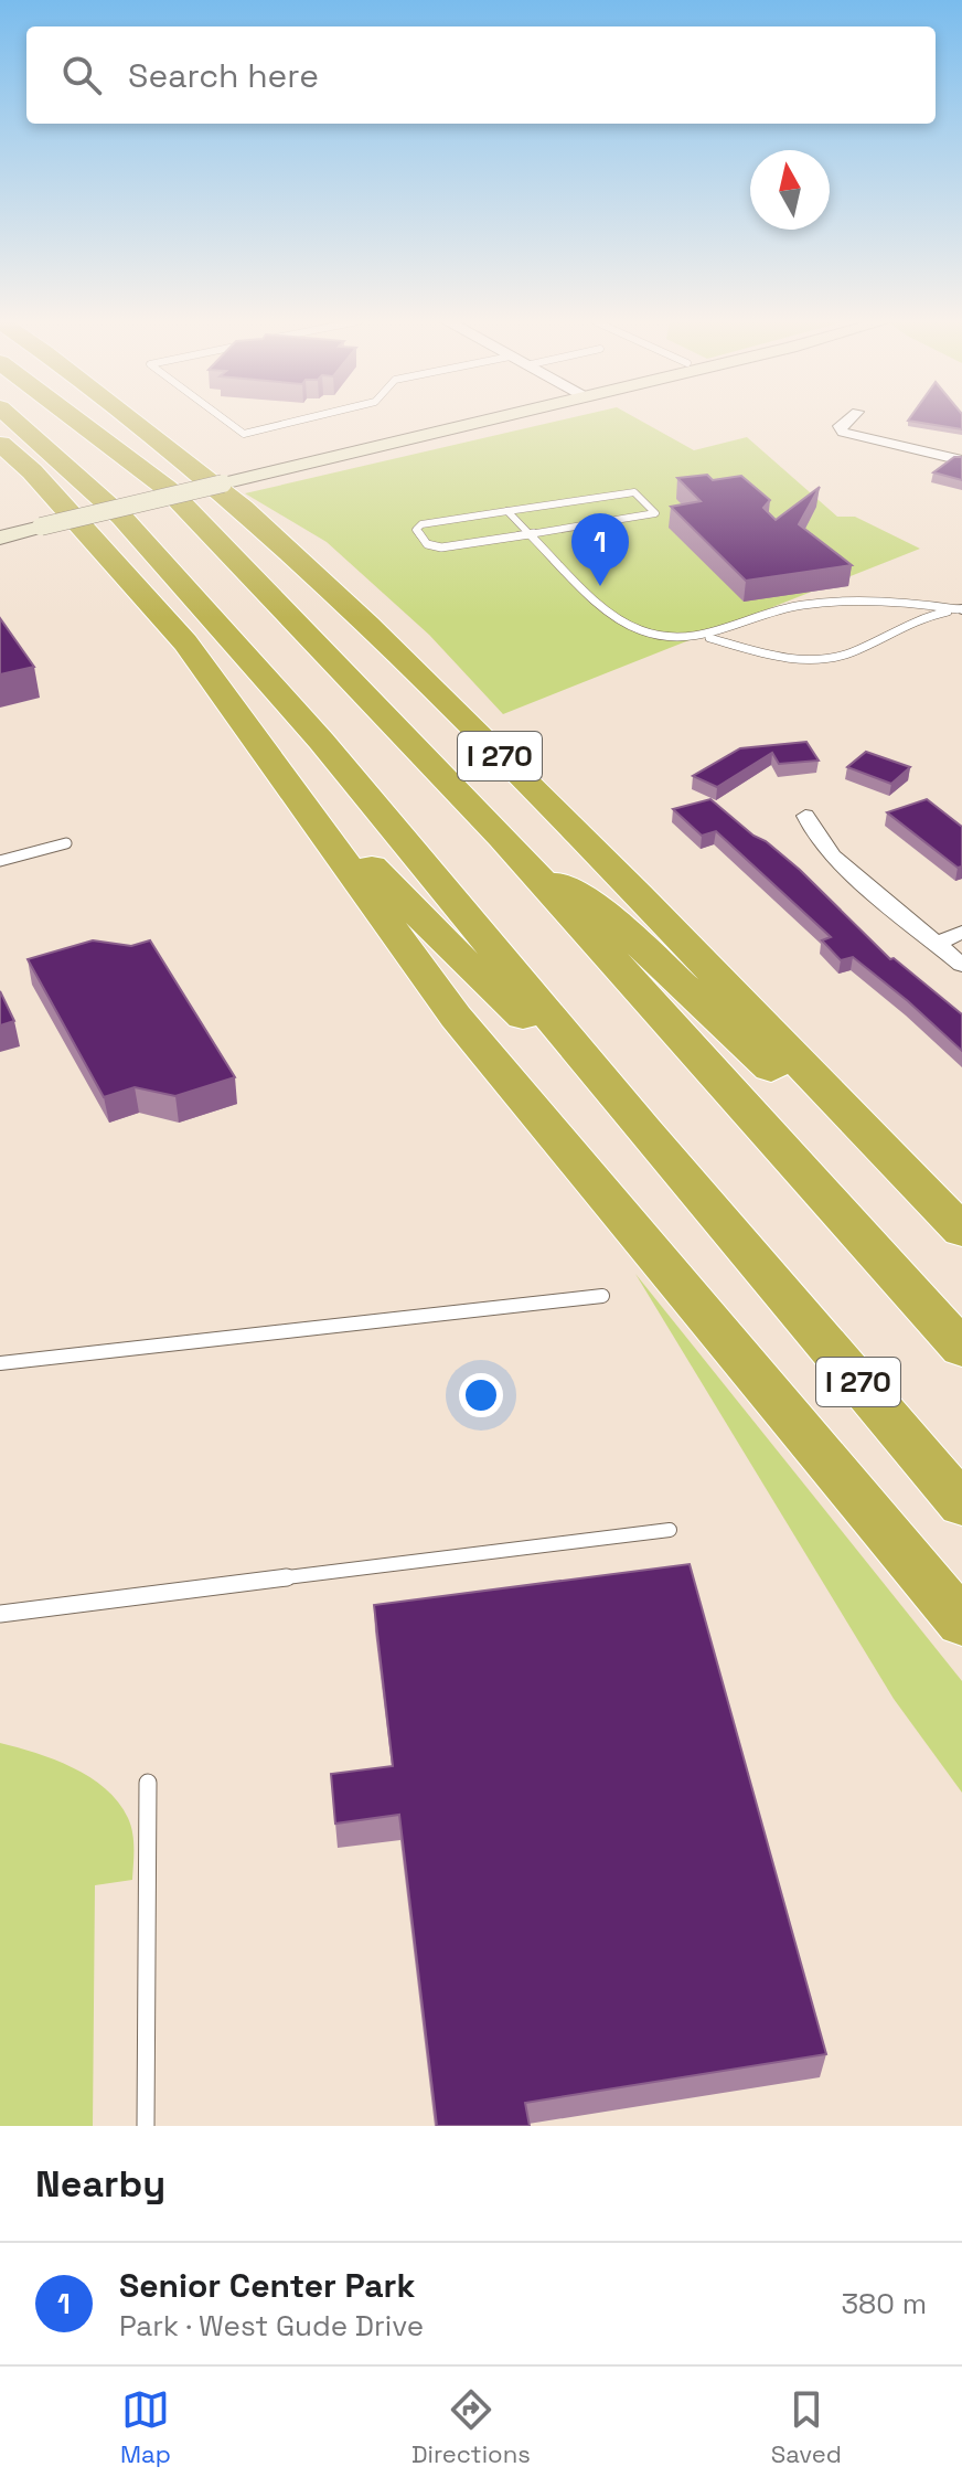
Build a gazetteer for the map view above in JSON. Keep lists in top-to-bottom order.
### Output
{
  "streets": {
    "highway": ["I 270"]
  },
  "north": "top",
  "page": {
    "search": "Search here",
    "pins": "1",
    "heading": "Nearby",
    "list": [
      {
        "mark": "1",
        "name": "Senior Center Park",
        "note": "Park · West Gude Drive",
        "value": "380 m"
      }
    ],
    "nav": ["Map", "Directions", "Saved"]
  }
}
